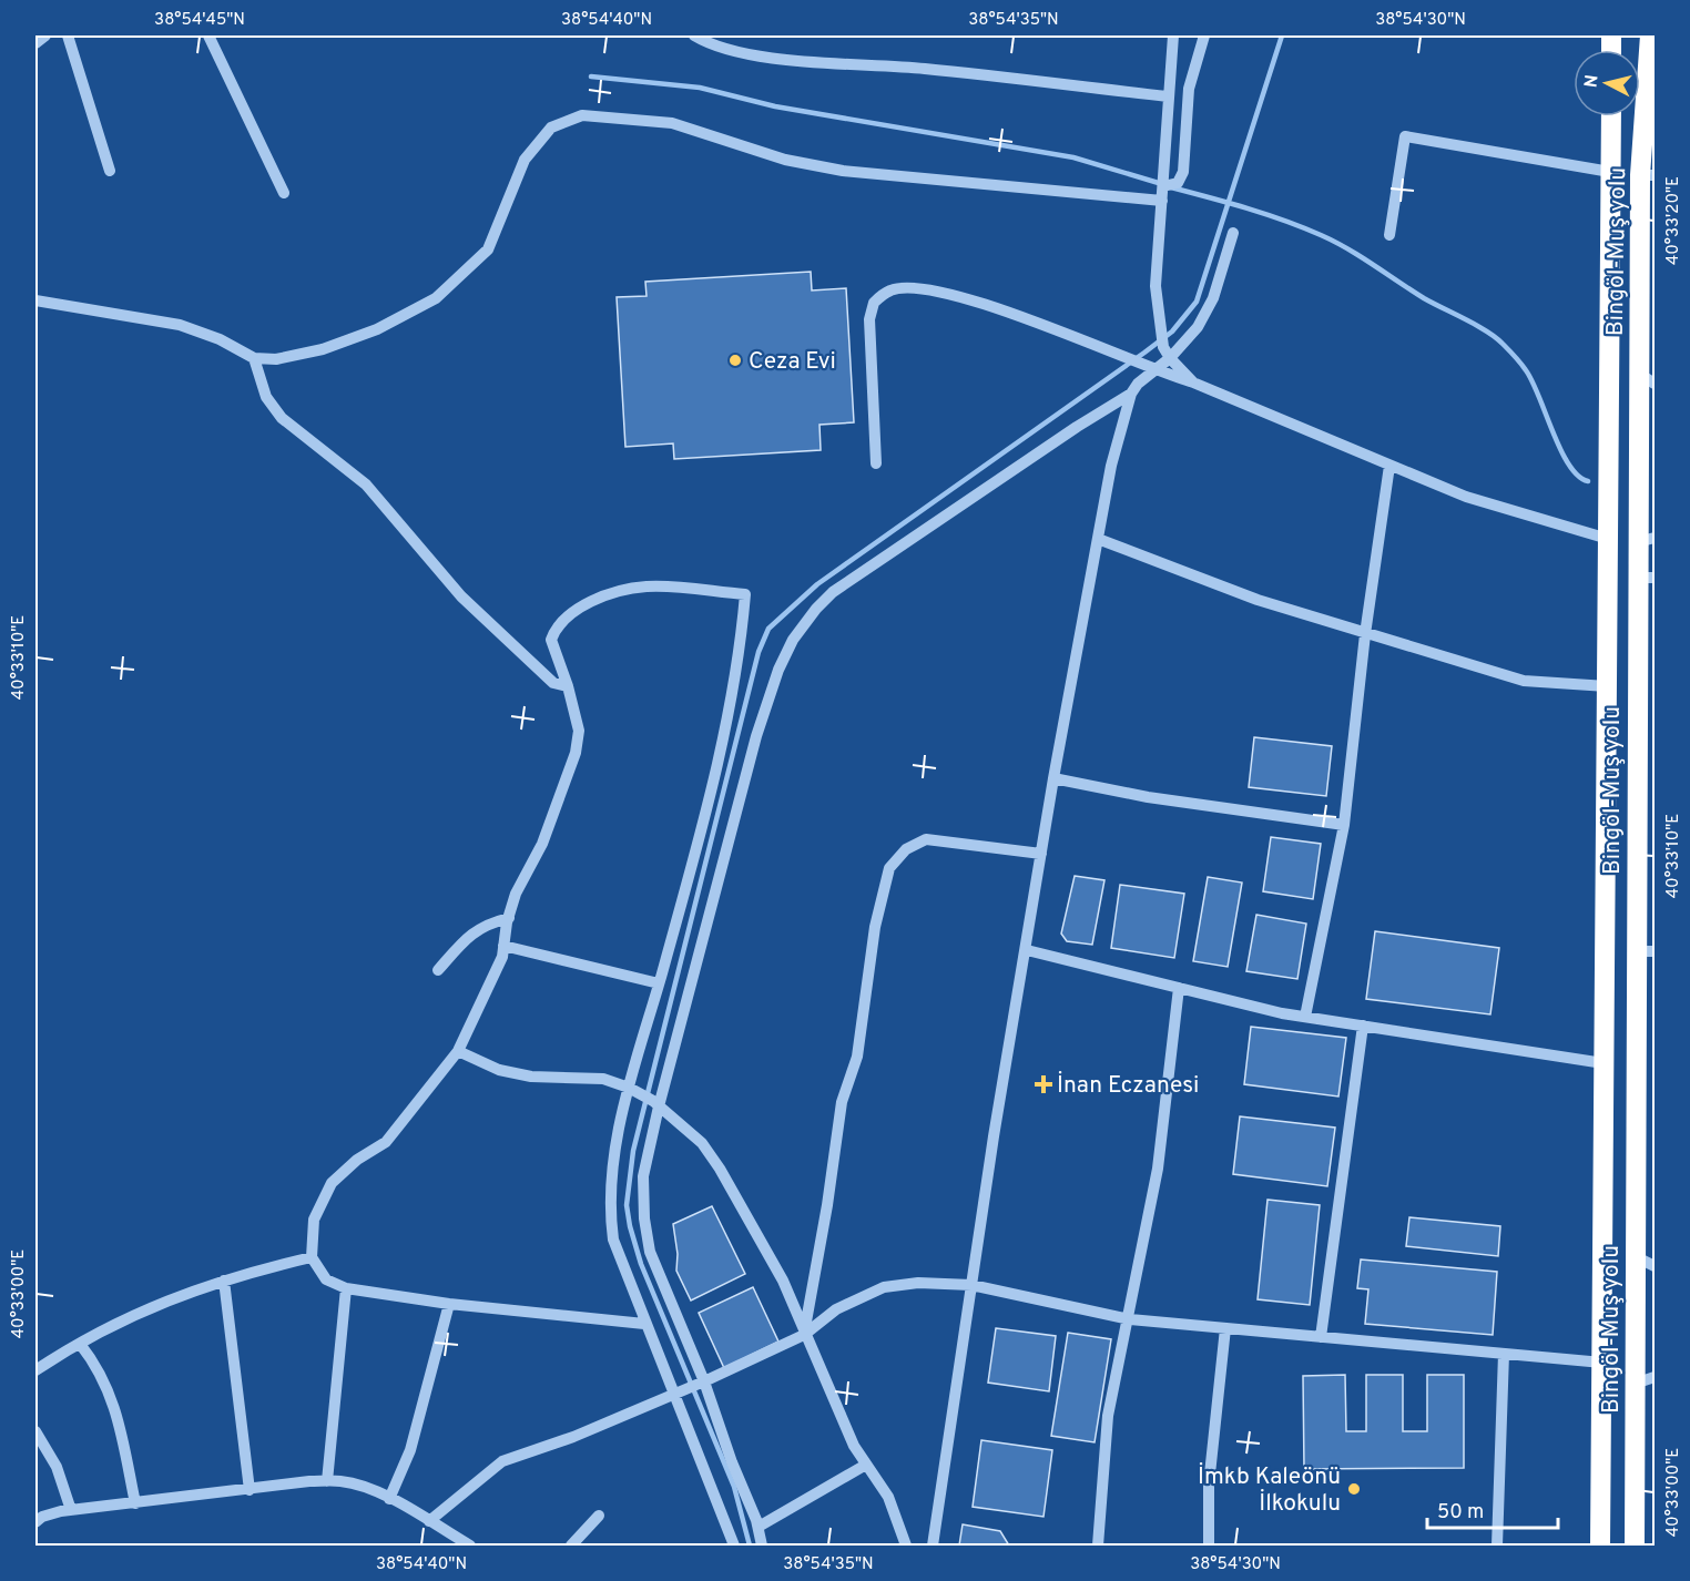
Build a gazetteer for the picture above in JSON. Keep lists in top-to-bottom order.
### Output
{
  "streets": {
    "highway": ["Bingöl-Muş yolu"]
  },
  "places": {
    "other": ["Ceza Evi", "İmkb Kaleönü İlkokulu"],
    "health": ["İnan Eczanesi"]
  },
  "scale_bar": "50 m",
  "north": "left",
  "coordinates": [
    "38°54'45\"N",
    "38°54'40\"N",
    "38°54'35\"N",
    "38°54'30\"N",
    "40°33'20\"E",
    "40°33'10\"E",
    "40°33'00\"E"
  ]
}
